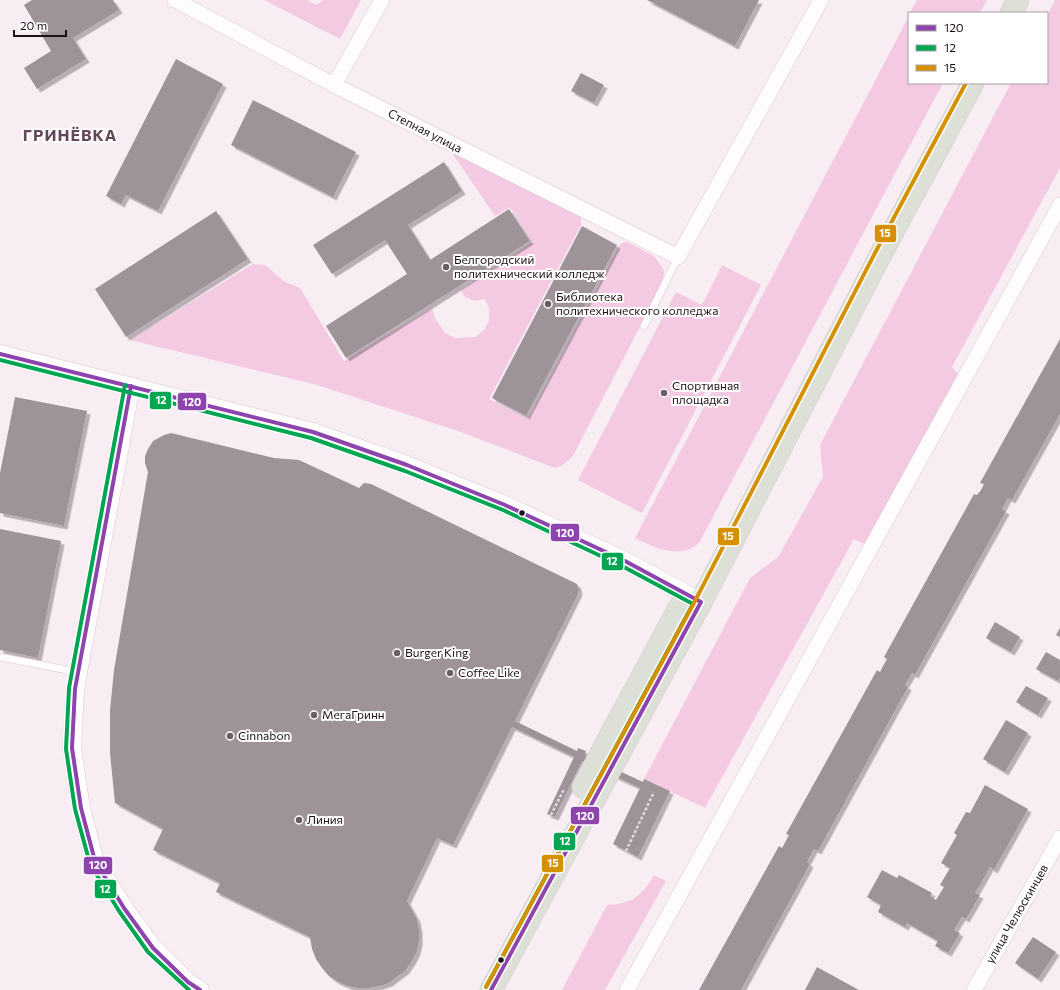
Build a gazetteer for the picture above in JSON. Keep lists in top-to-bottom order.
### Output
{
  "streets": {
    "street": ["Степная улица", "улица Челюскинцев"]
  },
  "districts": ["ГРИНЁВКА"],
  "places": [
    "Белгородский политехнический колледж",
    "Библиотека политехнического колледжа",
    "Спортивная площадка",
    "Burger King",
    "Coffee Like",
    "МегаГринн",
    "Cinnabon",
    "Линия"
  ],
  "lines": ["transit line 15", "transit line 120", "transit line 12"],
  "legend": ["120", "12", "15"],
  "scale_bar": "20 m"
}
